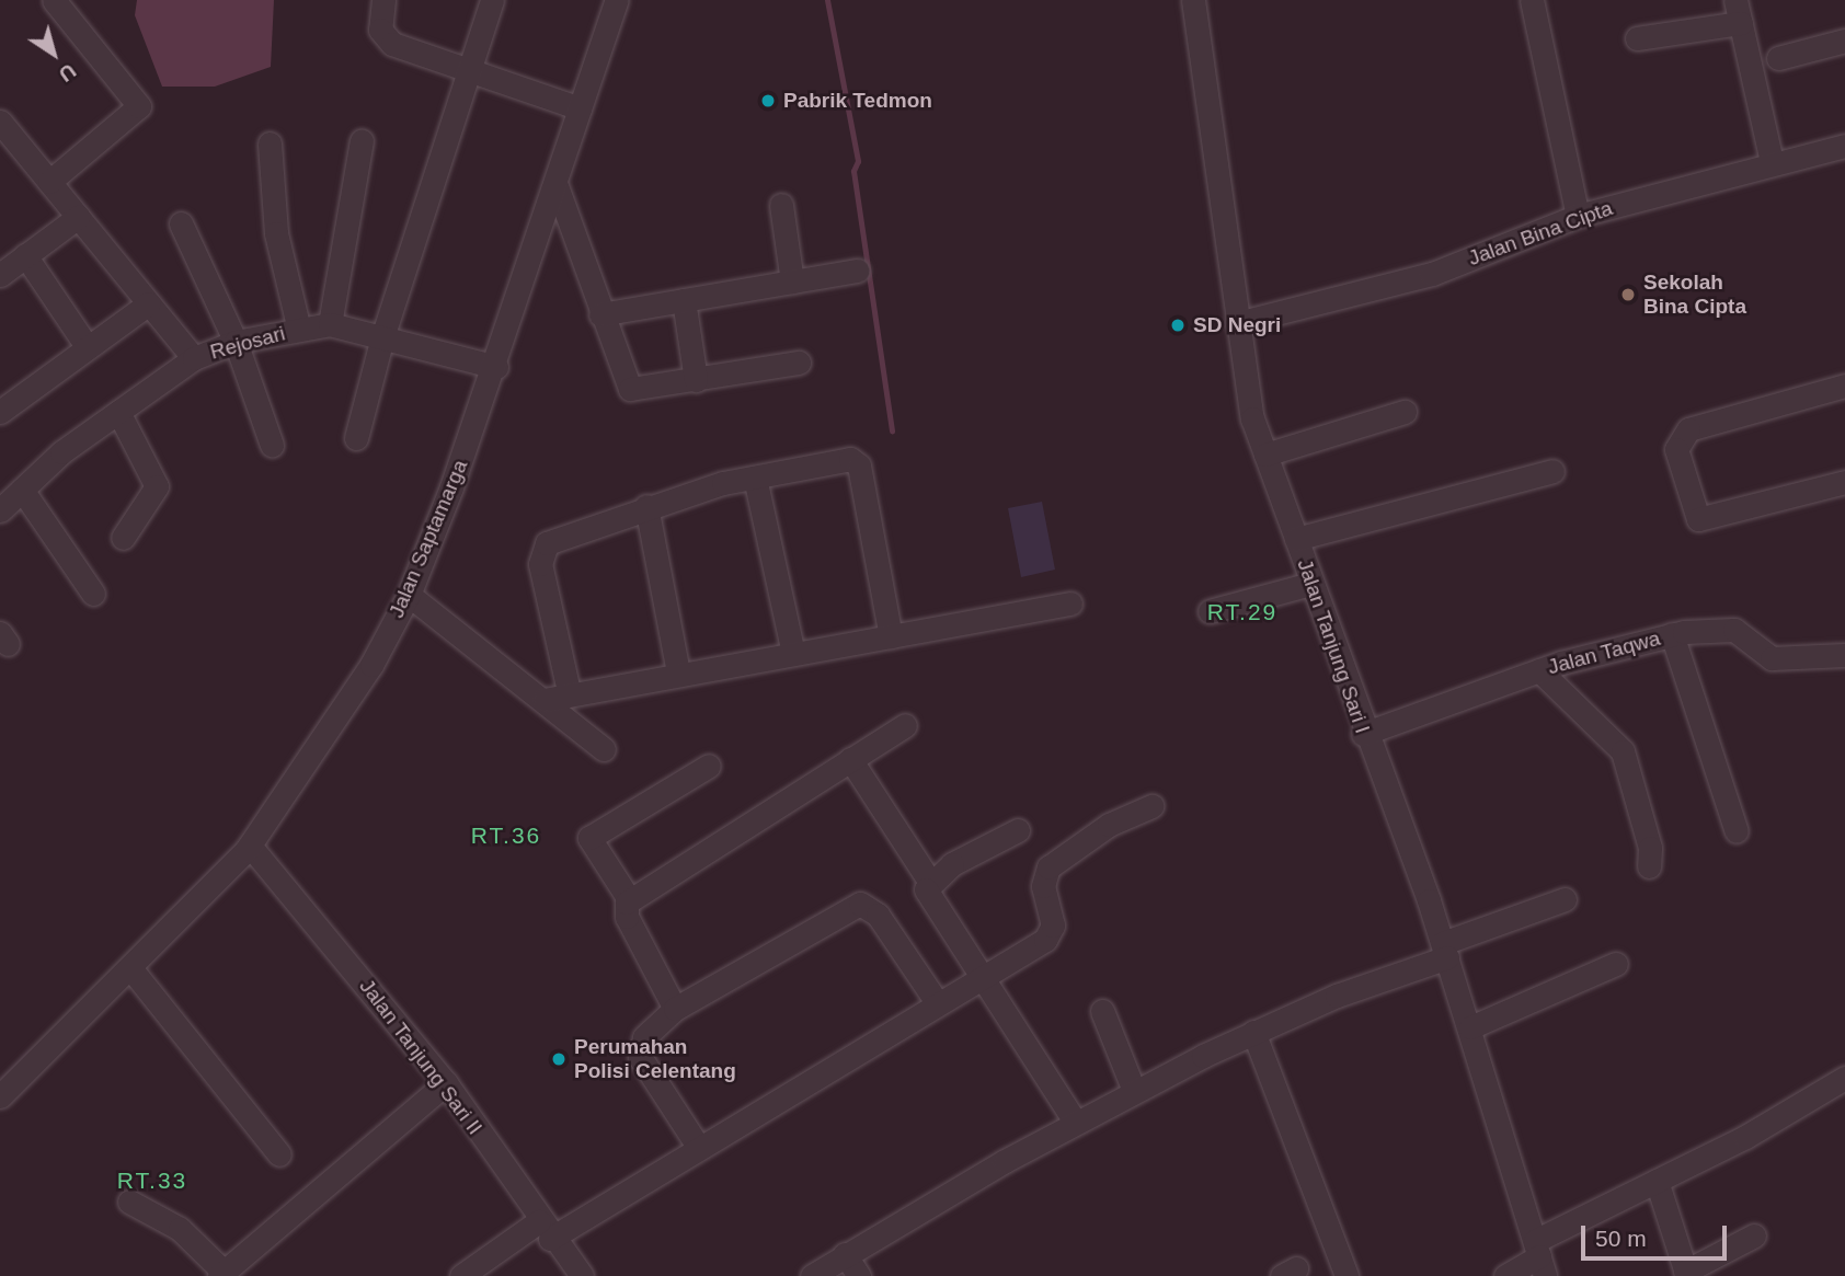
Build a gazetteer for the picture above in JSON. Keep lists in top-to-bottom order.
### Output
{
  "streets": {
    "street": [
      "Jalan Bina Cipta",
      "Rejosari",
      "Jalan Saptamarga",
      "Jalan Tanjung Sari I",
      "Jalan Taqwa",
      "Jalan Tanjung Sari II"
    ]
  },
  "crossings": [
    ["Jalan Bina Cipta", "Jalan Tanjung Sari I"],
    ["Rejosari", "Jalan Saptamarga"],
    ["Jalan Saptamarga", "Jalan Tanjung Sari II"],
    ["Jalan Tanjung Sari I", "Jalan Taqwa"]
  ],
  "districts": ["RT.29", "RT.36", "RT.33"],
  "places": [
    "Pabrik Tedmon",
    "Sekolah Bina Cipta",
    "SD Negri",
    "Perumahan Polisi Celentang"
  ],
  "scale_bar": "50 m",
  "north": "bottom right"
}
